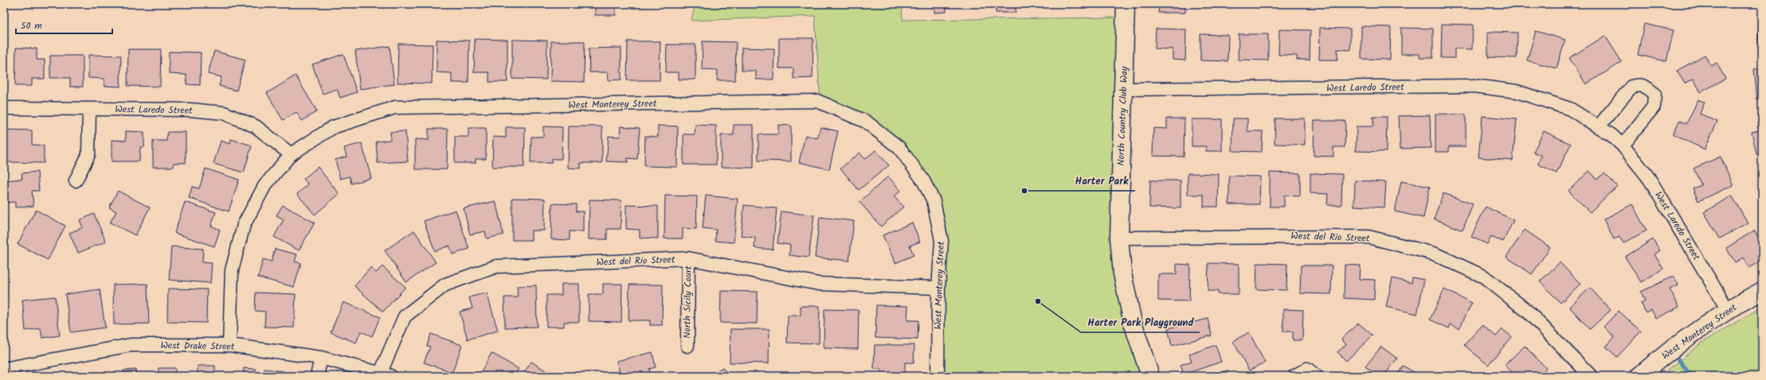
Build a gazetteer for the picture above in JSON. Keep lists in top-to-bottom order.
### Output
{
  "streets": {
    "street": [
      "West Laredo Street",
      "West Monterey Street",
      "North Country Club Way",
      "West del Rio Street",
      "North Sicily Court",
      "West Drake Street"
    ]
  },
  "crossings": [
    ["West Laredo Street", "West Monterey Street"],
    ["West Laredo Street", "North Country Club Way"],
    ["West Monterey Street", "West del Rio Street"],
    ["West Monterey Street", "West Drake Street"],
    ["North Country Club Way", "West del Rio Street"],
    ["West del Rio Street", "North Sicily Court"],
    ["West del Rio Street", "West Drake Street"]
  ],
  "places": ["Harter Park", "Harter Park Playground"],
  "scale_bar": "50 m"
}
